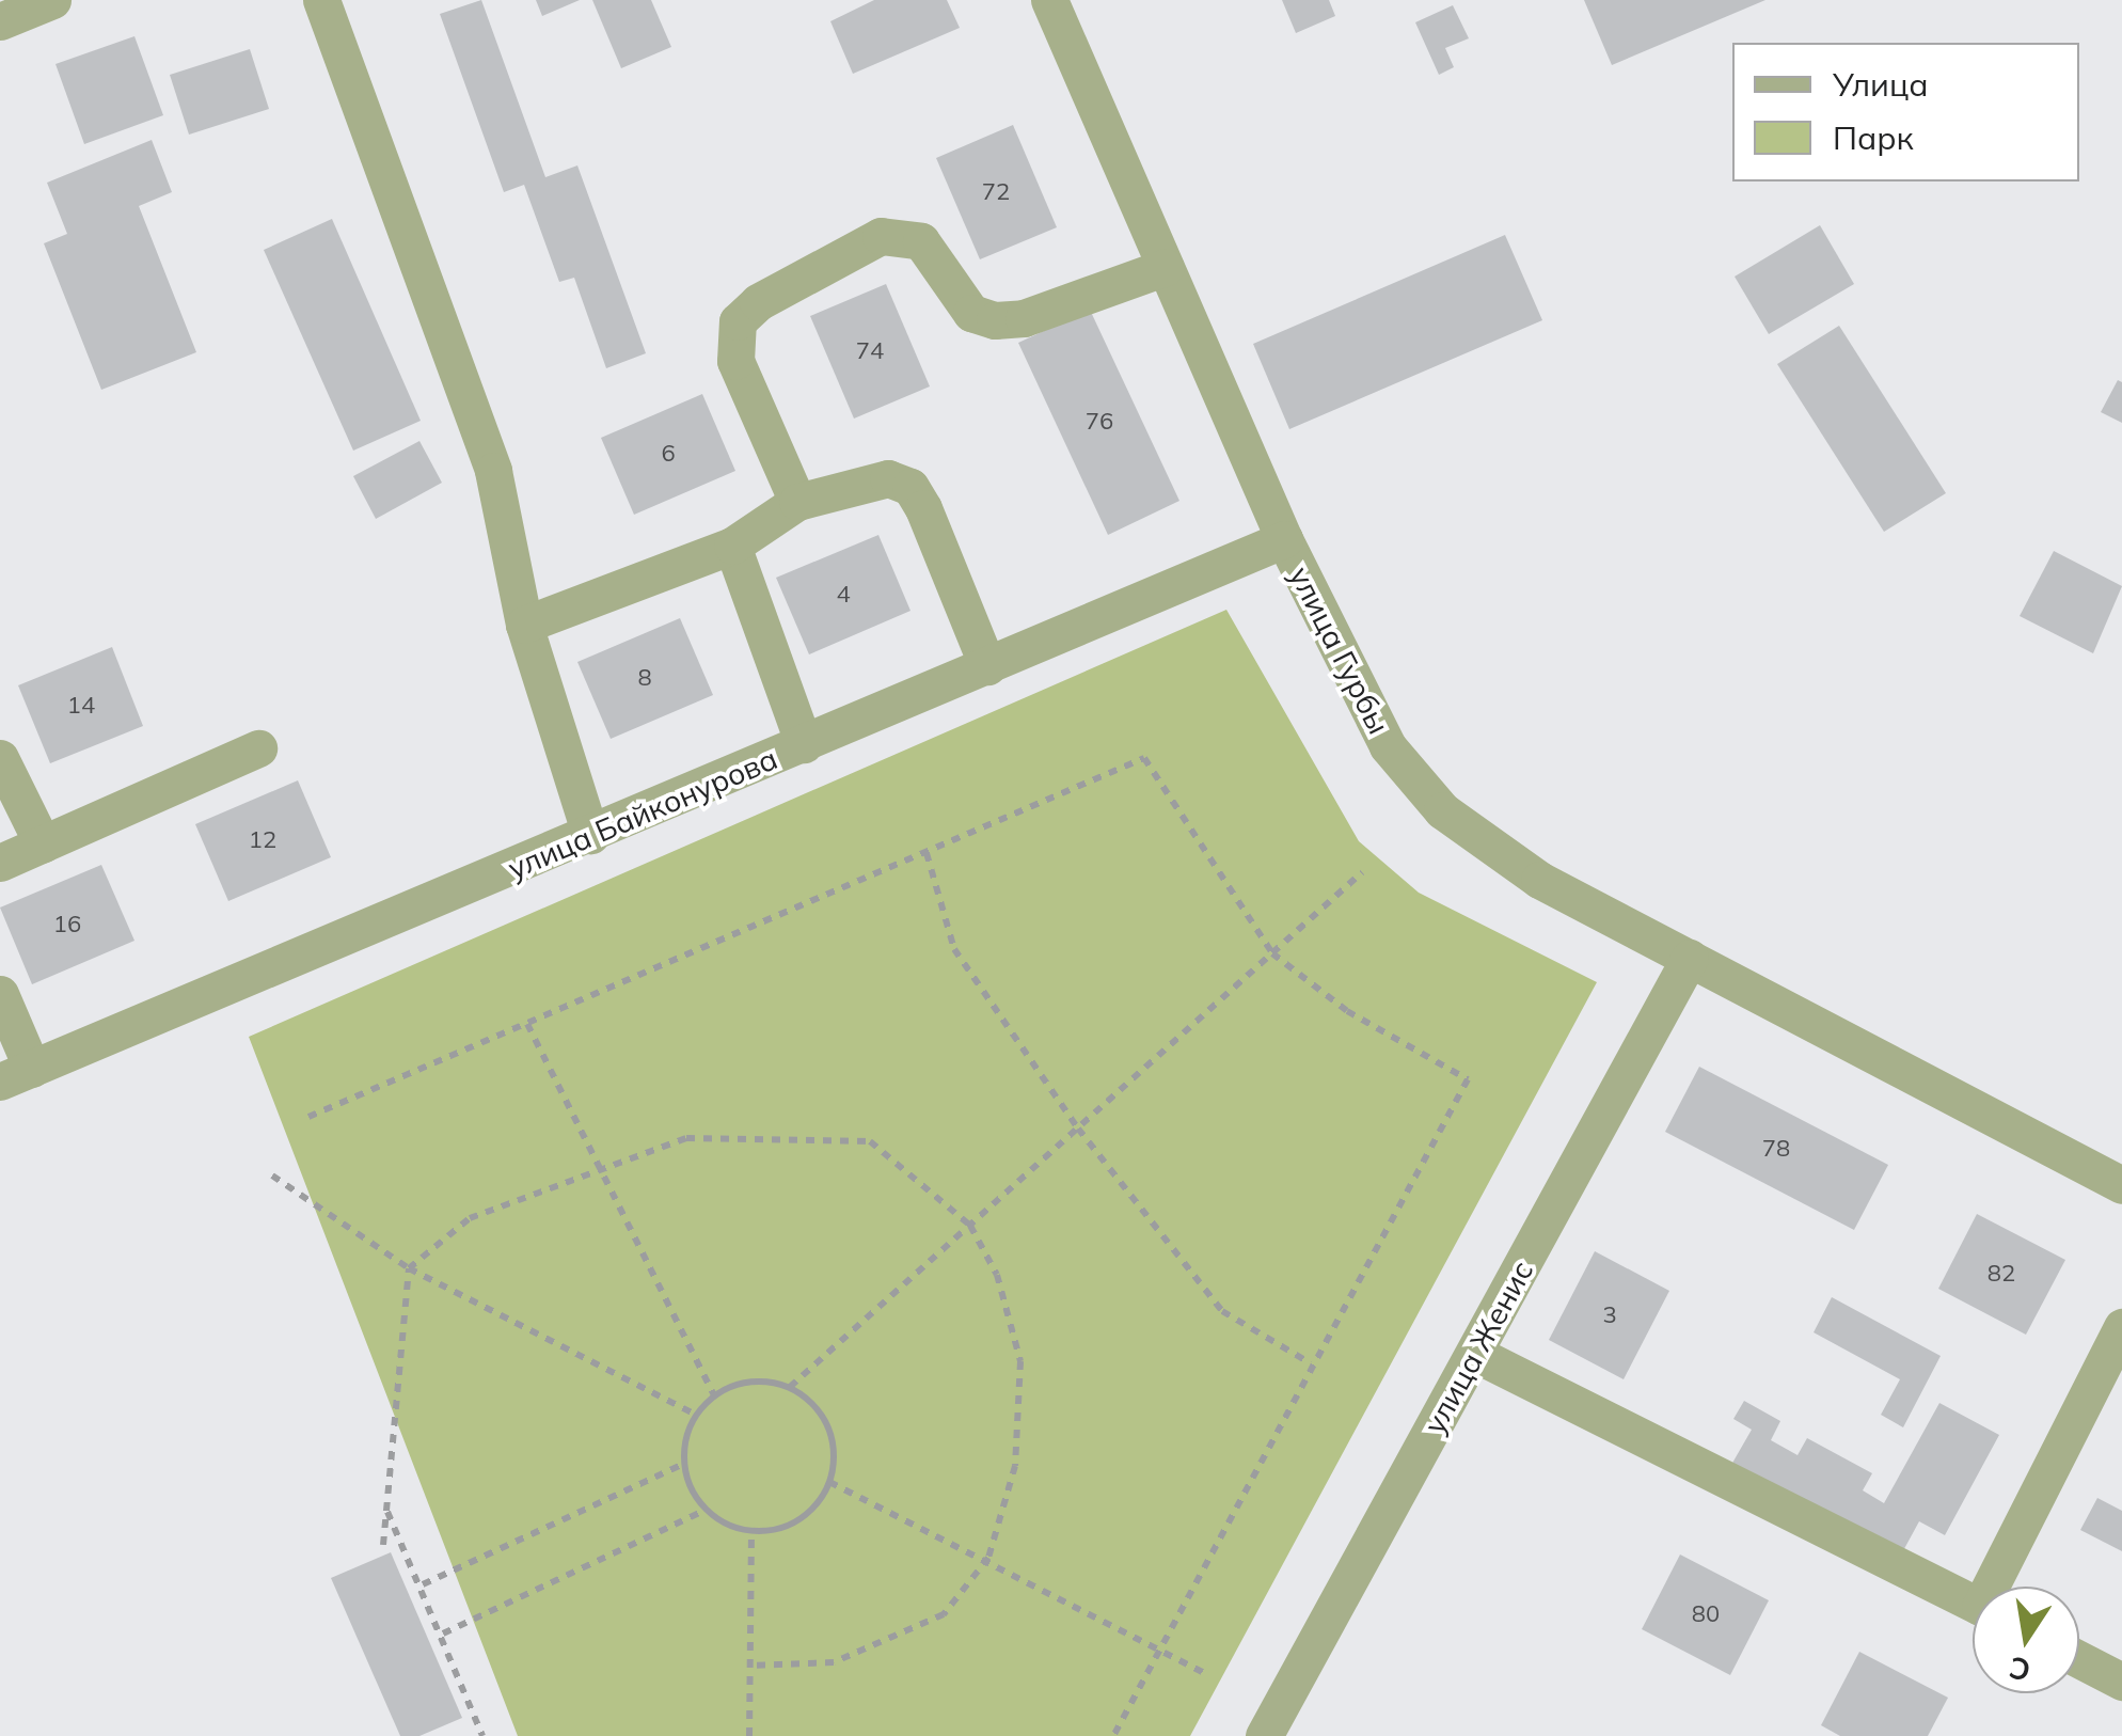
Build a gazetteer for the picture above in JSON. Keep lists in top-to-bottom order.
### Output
{
  "streets": {
    "street": ["улица Гурбы", "улица Байконурова", "улица Женис"]
  },
  "crossings": [
    ["улица Гурбы", "улица Байконурова"],
    ["улица Гурбы", "улица Женис"]
  ],
  "house_numbers": [
    "72",
    "74",
    "76",
    "6",
    "4",
    "8",
    "14",
    "12",
    "16",
    "78",
    "82",
    "3",
    "80"
  ],
  "legend": ["Улица", "Парк"],
  "north": "bottom"
}
